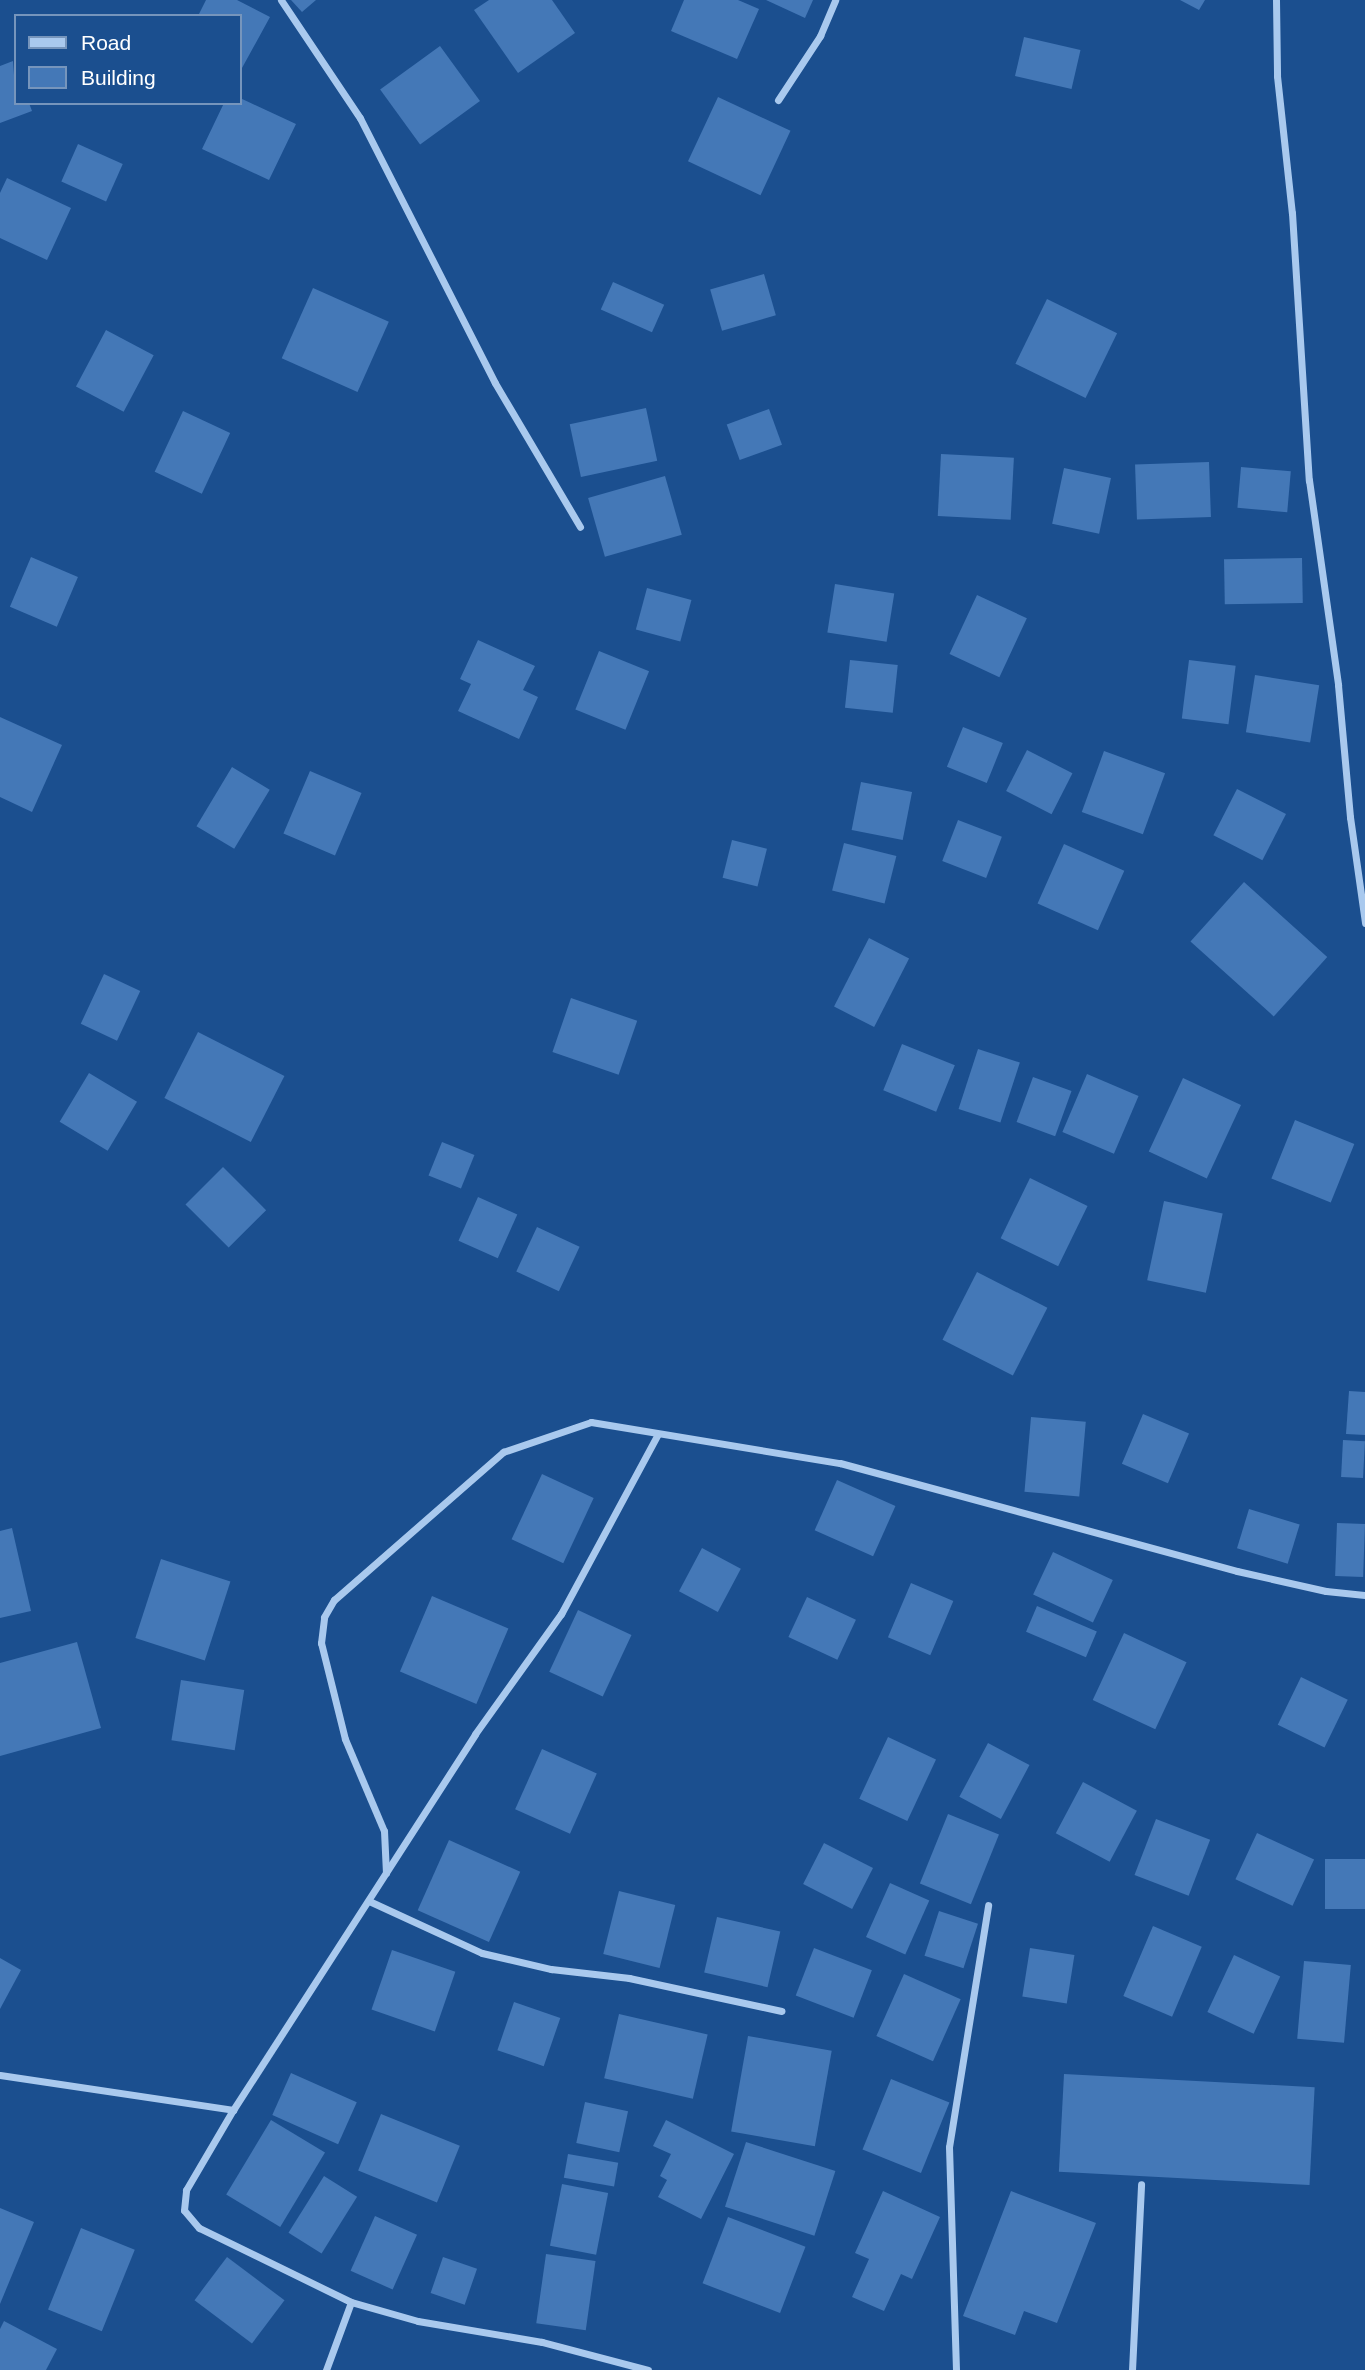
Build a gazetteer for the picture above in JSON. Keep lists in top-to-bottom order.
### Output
{
  "legend": ["Road", "Building"]
}
